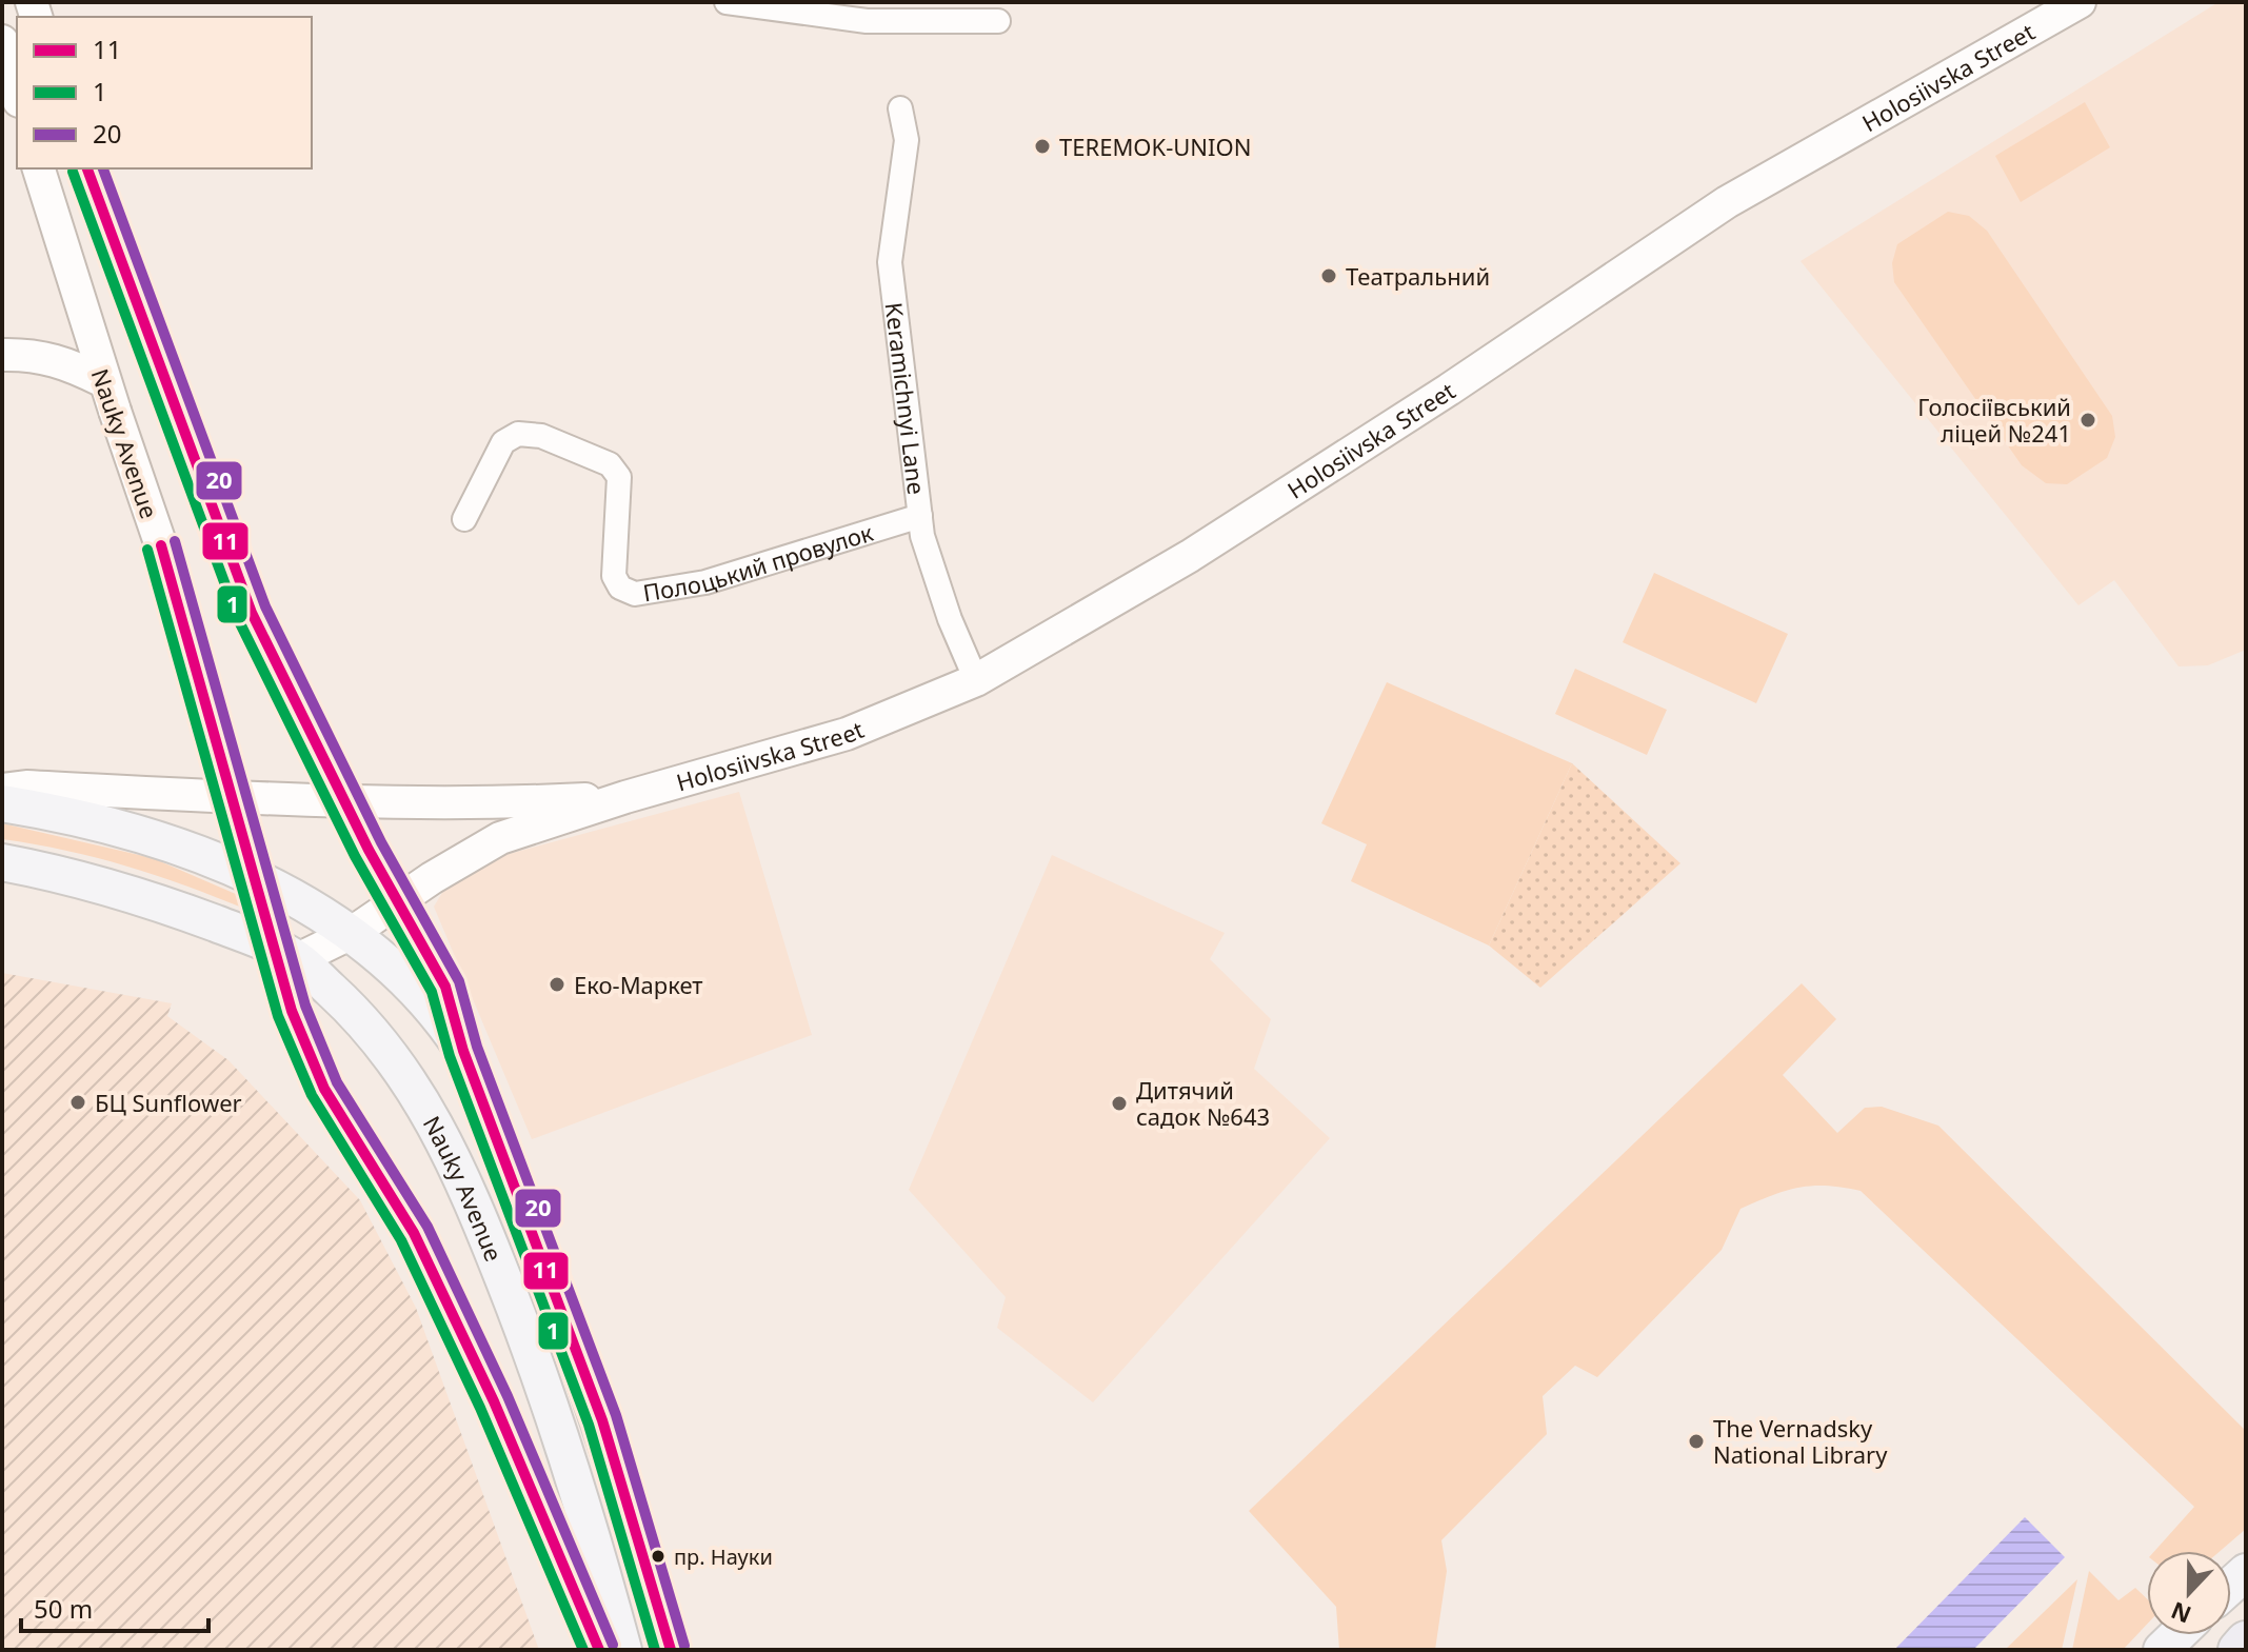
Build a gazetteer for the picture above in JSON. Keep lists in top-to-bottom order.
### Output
{
  "streets": {
    "main road": ["Holosiivska Street", "Nauky Avenue"],
    "street": ["Keramichnyi Lane", "Полоцький провулок"]
  },
  "crossings": [
    ["Holosiivska Street", "Keramichnyi Lane"],
    ["Holosiivska Street", "Nauky Avenue"],
    ["Keramichnyi Lane", "Полоцький провулок"]
  ],
  "places": [
    "TEREMOK-UNION",
    "Театральний",
    "Голосіївський ліцей №241",
    "Еко-Маркет",
    "БЦ Sunflower",
    "Дитячий садок №643",
    "The Vernadsky National Library",
    "пр. Науки"
  ],
  "lines": ["transit line 11", "transit line 20", "transit line 1"],
  "legend": ["11", "1", "20"],
  "scale_bar": "50 m",
  "north": "bottom"
}
